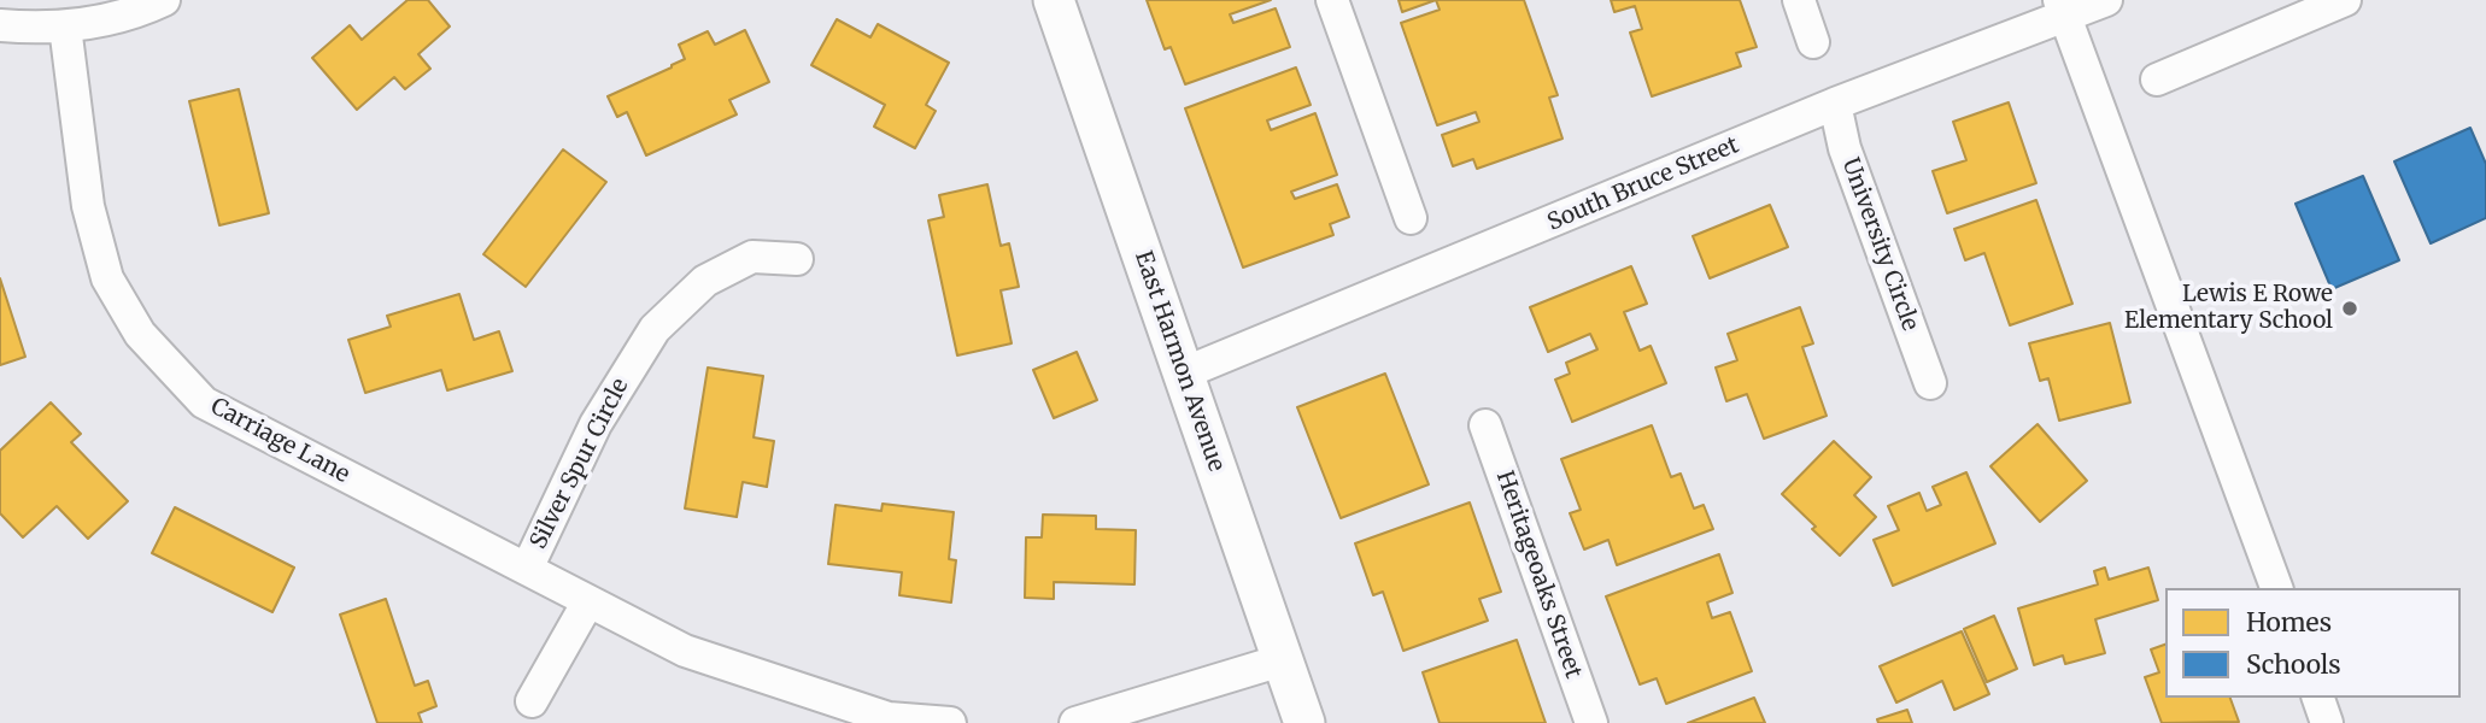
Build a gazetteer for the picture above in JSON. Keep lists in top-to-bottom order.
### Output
{
  "streets": {
    "main road": ["East Harmon Avenue"],
    "street": [
      "South Bruce Street",
      "University Circle",
      "Carriage Lane",
      "Silver Spur Circle",
      "Heritageoaks Street"
    ]
  },
  "crossings": [
    ["South Bruce Street", "University Circle"],
    ["South Bruce Street", "East Harmon Avenue"],
    ["Carriage Lane", "Silver Spur Circle"]
  ],
  "places": ["Lewis E Rowe Elementary School"],
  "legend": ["Homes", "Schools"]
}
